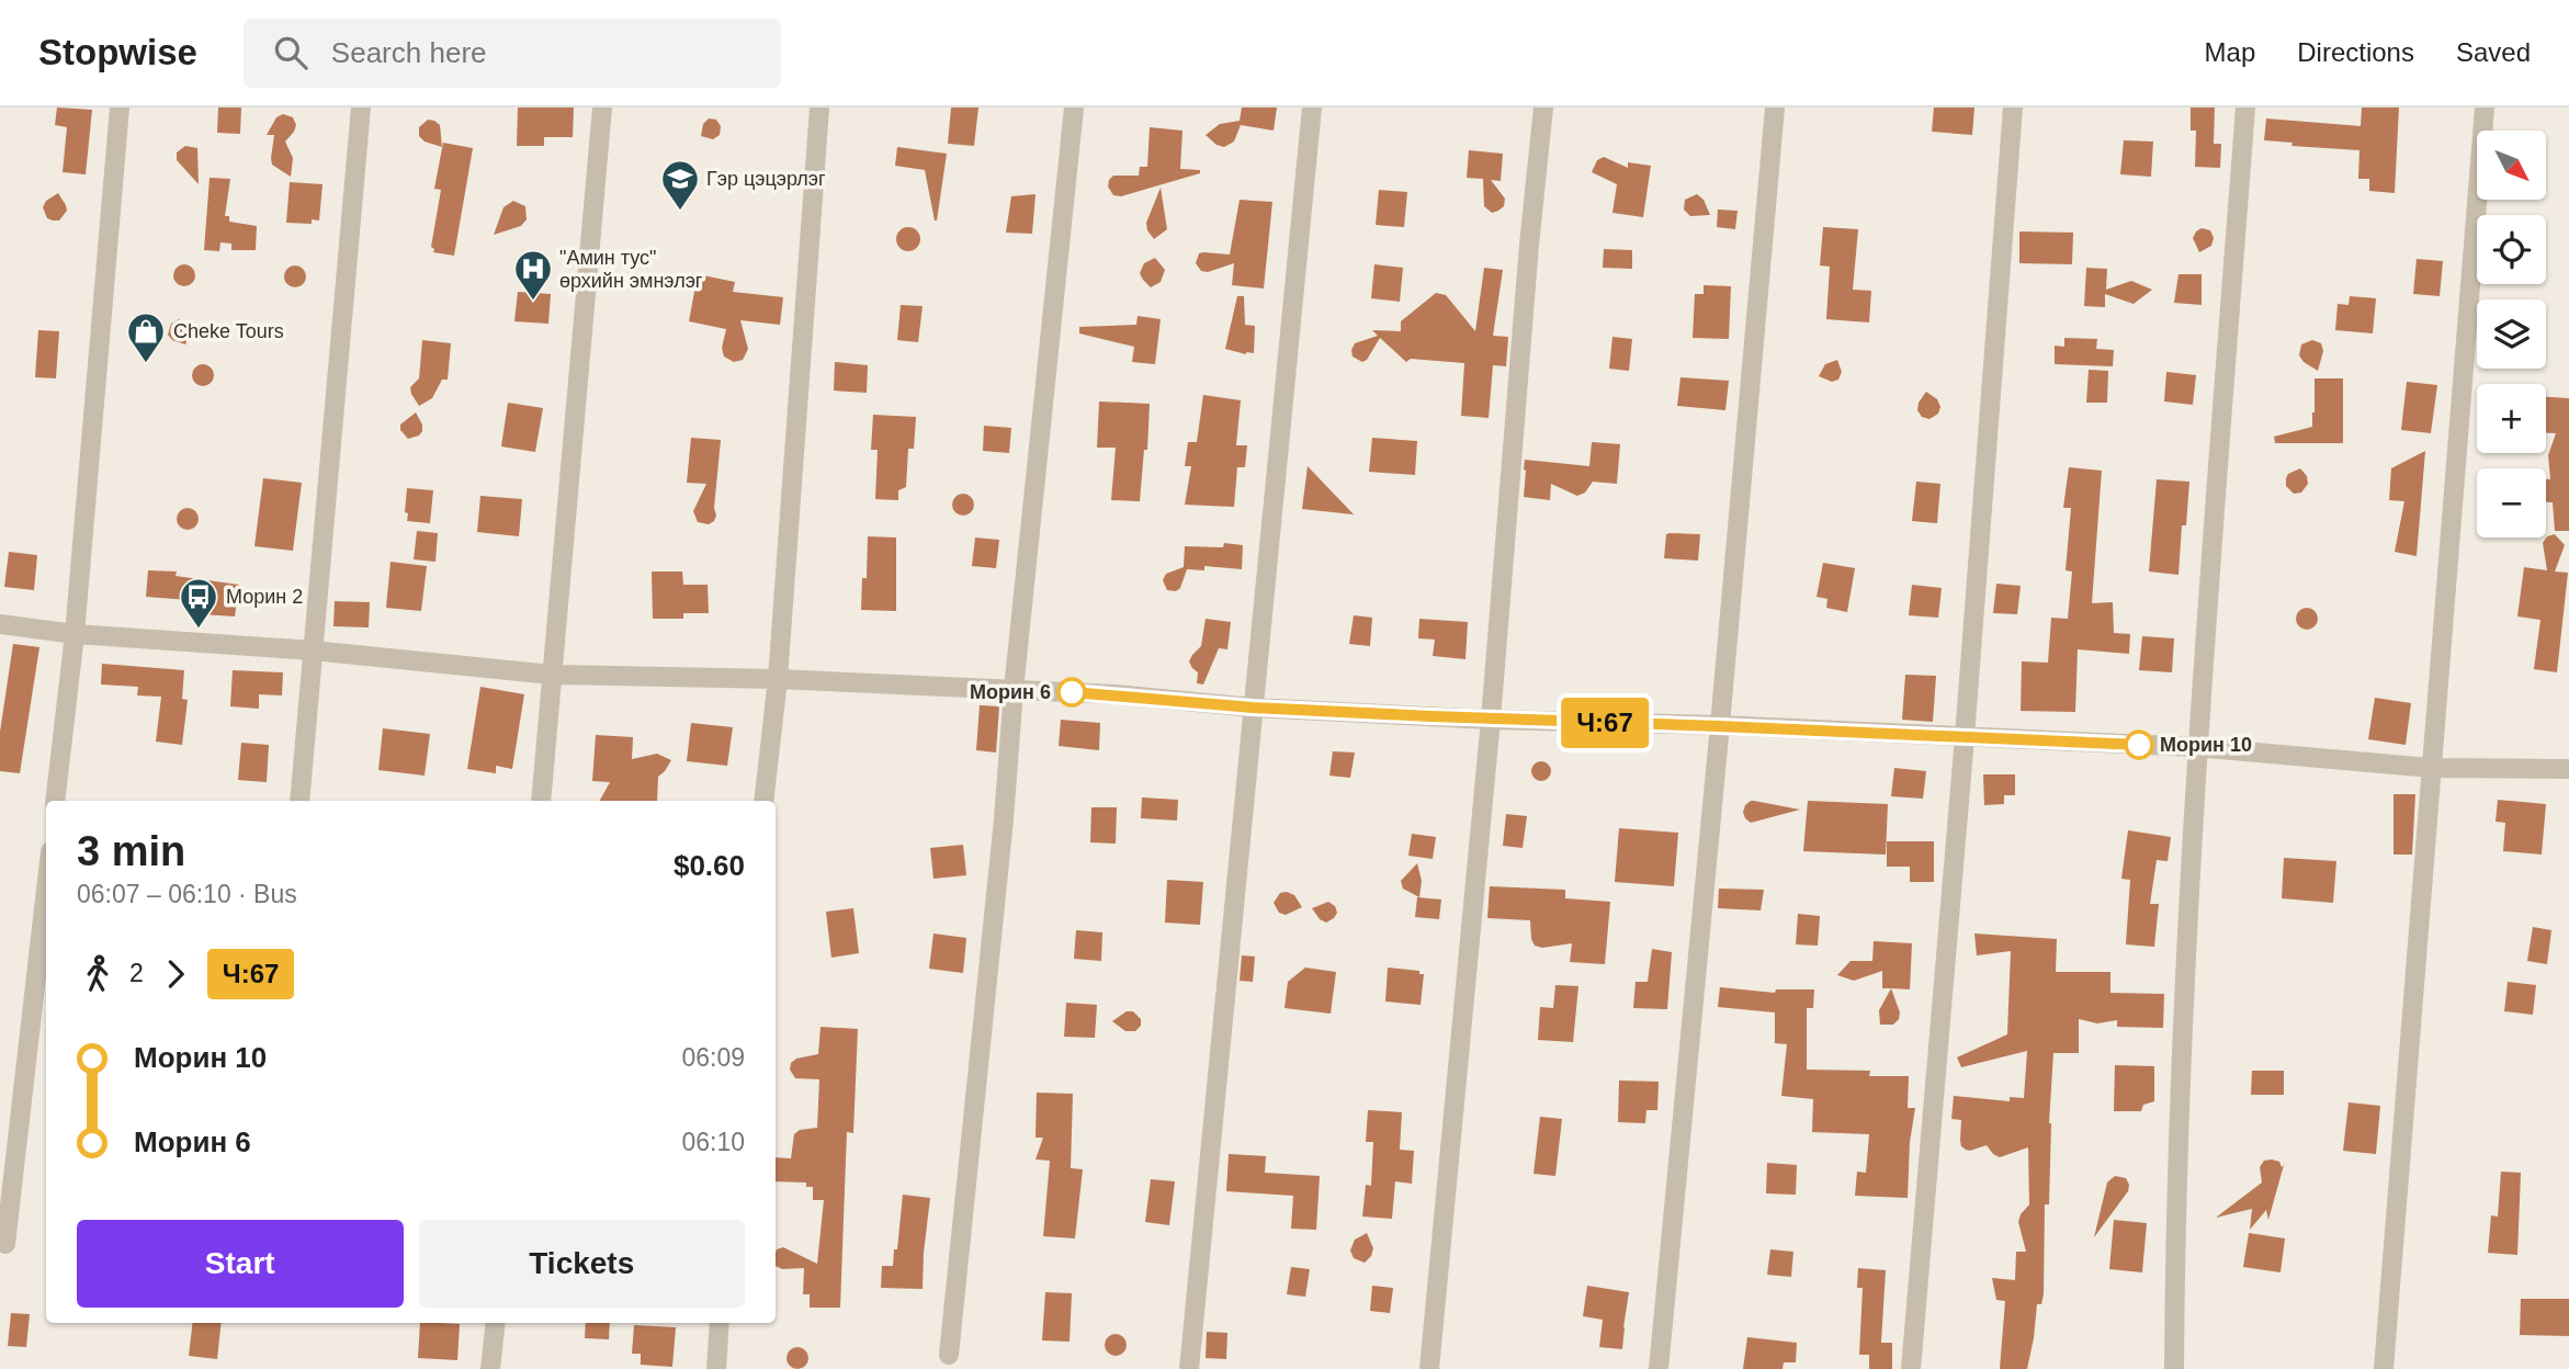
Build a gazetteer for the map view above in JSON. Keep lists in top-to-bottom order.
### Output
{
  "places": {
    "school or university": ["Гэр цэцэрлэг"],
    "hospital": ["\"Амин тус\" өрхийн эмнэлэг"],
    "shop": ["Cheke Tours"],
    "bus stop": ["Морин 2"],
    "other": ["Морин 6", "Морин 10"]
  },
  "lines": ["bus line Ч:67"],
  "north": "bottom right",
  "page": {
    "header": "Stopwise",
    "search": "Search here",
    "nav": ["Map", "Directions", "Saved"],
    "on_map": "Ч:67",
    "map_buttons": ["+", "−"],
    "heading": ["3 min", "06:07 – 06:10 · Bus", "$0.60"],
    "legs": ["2", "Ч:67"],
    "list": [
      {
        "name": "Морин 10",
        "value": "06:09"
      },
      {
        "name": "Морин 6",
        "value": "06:10"
      }
    ],
    "buttons": ["Start", "Tickets"]
  }
}
